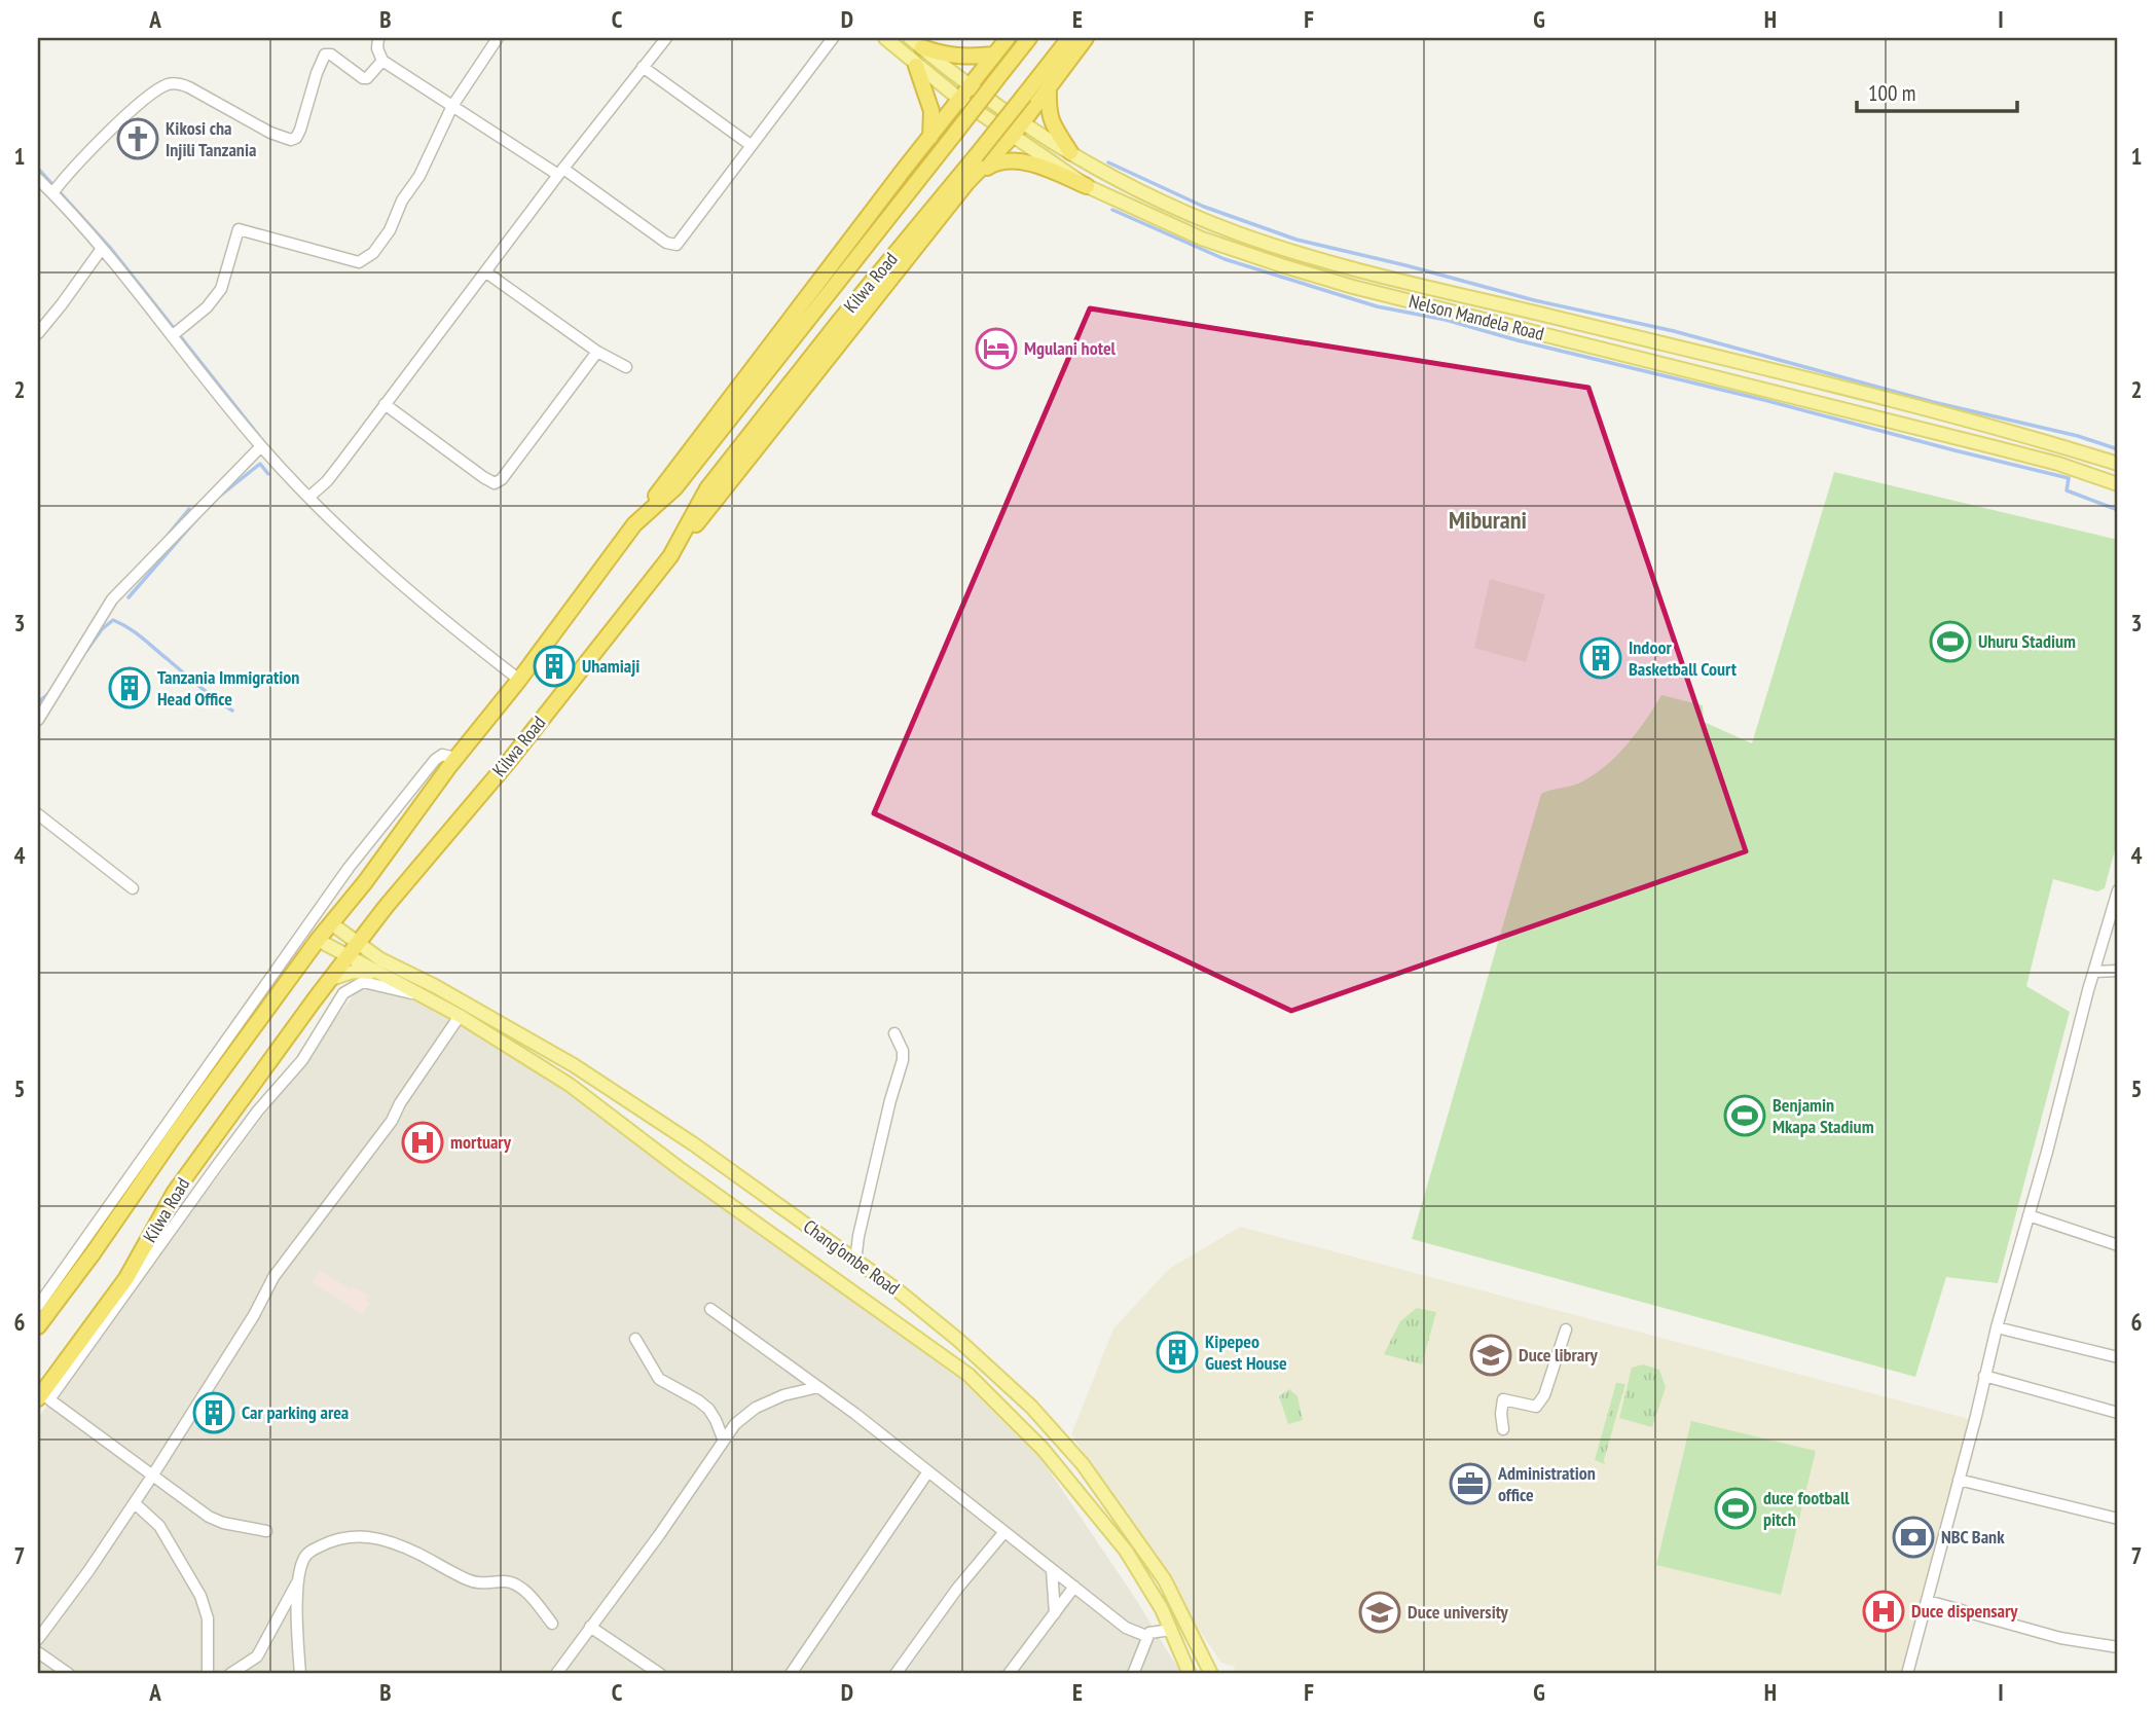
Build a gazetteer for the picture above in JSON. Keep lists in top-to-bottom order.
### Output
{
  "streets": {
    "highway": ["Kilwa Road"],
    "main road": ["Nelson Mandela Road", "Chang'ombe Road"]
  },
  "crossings": [
    ["Kilwa Road", "Chang'ombe Road"]
  ],
  "districts": ["Miburani"],
  "places": {
    "church": ["Kikosi cha Injili Tanzania"],
    "hotel": ["Mgulani hotel"],
    "sports": ["Uhuru Stadium", "Benjamin Mkapa Stadium", "duce football pitch"],
    "building": [
      "Indoor Basketball Court",
      "Uhamiaji",
      "Tanzania Immigration Head Office",
      "Kipepeo Guest House",
      "Car parking area"
    ],
    "hospital": ["mortuary", "Duce dispensary"],
    "school or university": ["Duce library", "Duce university"],
    "office": ["Administration office"],
    "bank": ["NBC Bank"]
  },
  "scale_bar": "100 m",
  "grid": {
    "columns": [
      "A",
      "B",
      "C",
      "D",
      "E",
      "F",
      "G",
      "H",
      "I"
    ],
    "rows": [
      "1",
      "2",
      "3",
      "4",
      "5",
      "6",
      "7"
    ]
  }
}
